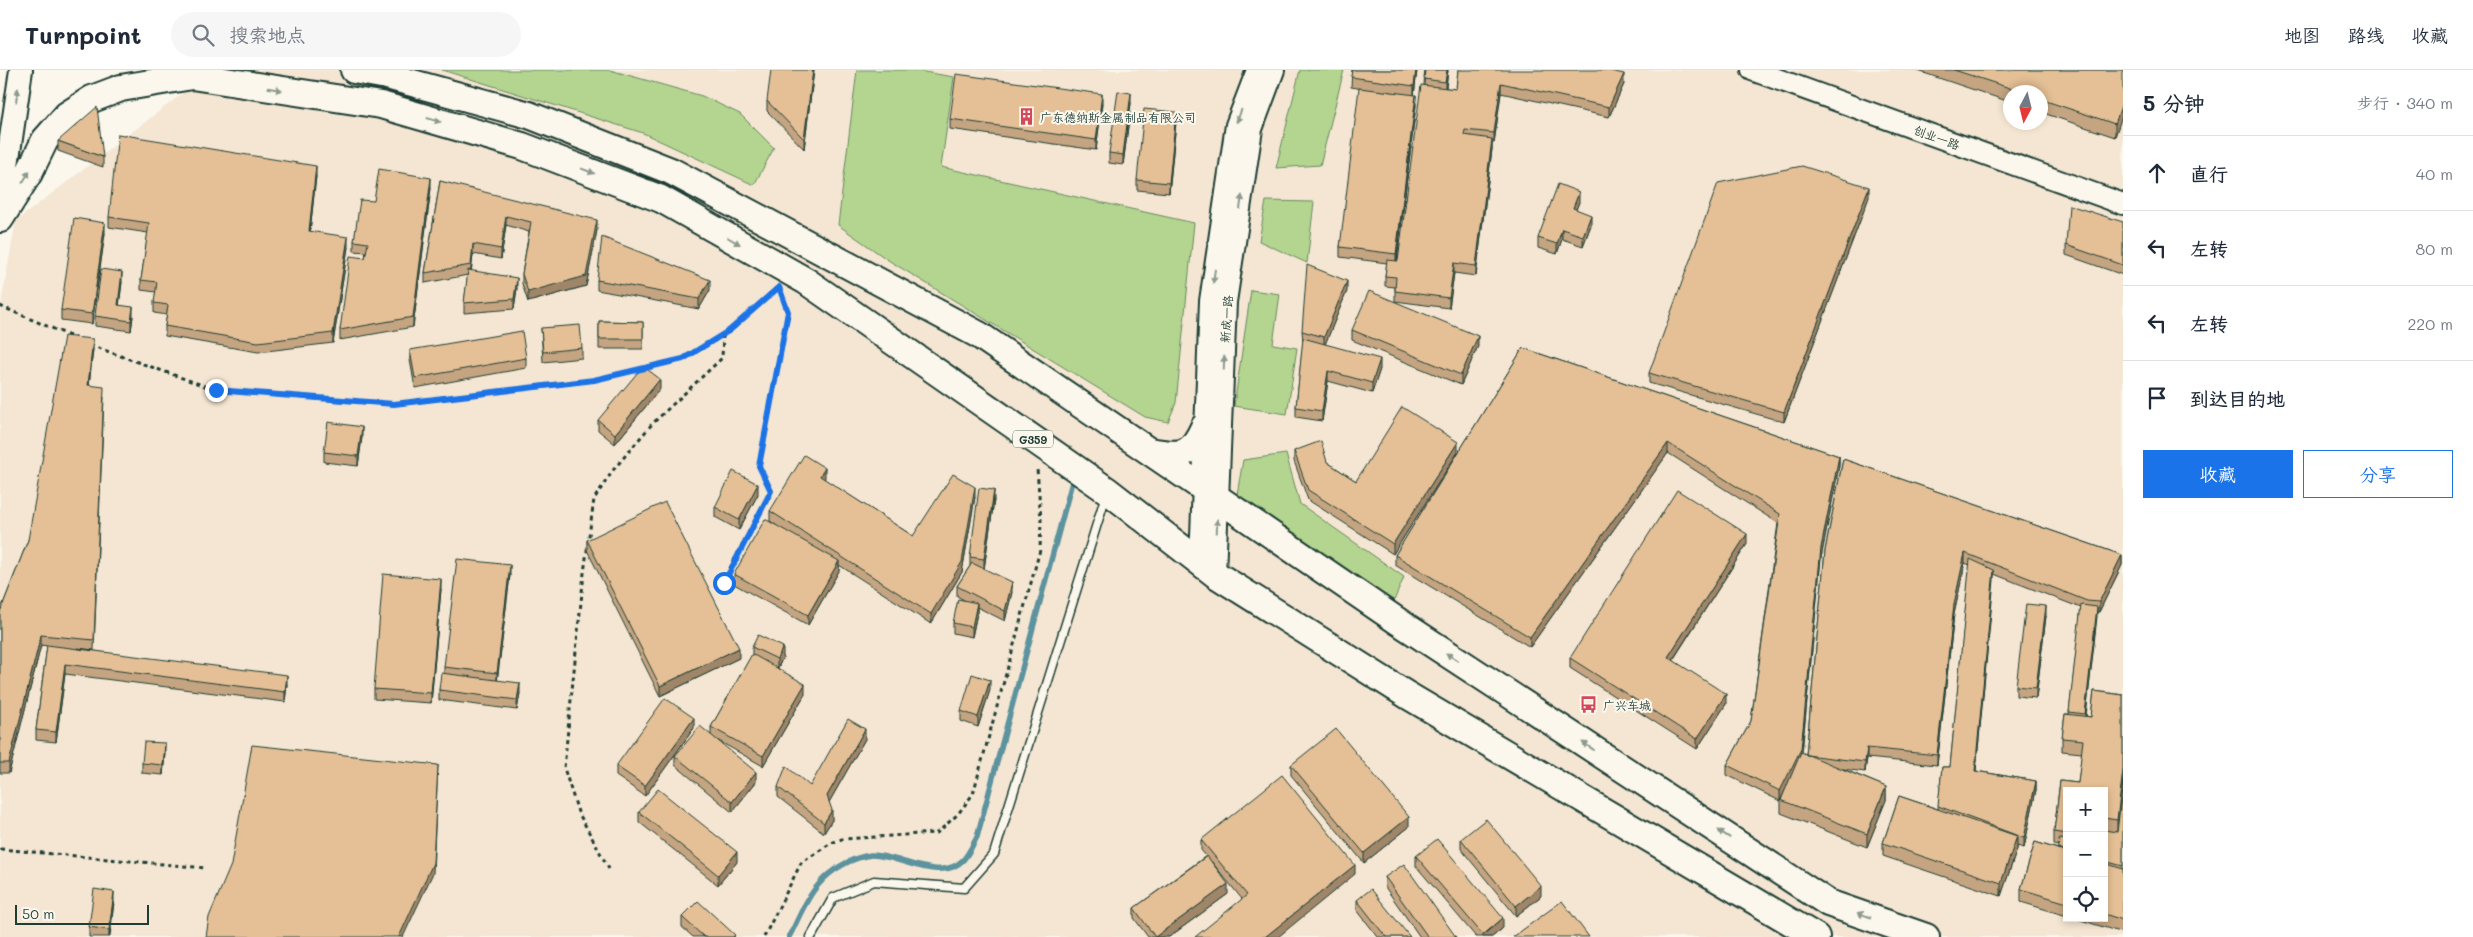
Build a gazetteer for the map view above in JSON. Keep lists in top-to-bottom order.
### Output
{
  "streets": {
    "highway": ["G359"],
    "street": ["创业一路", "新成一路"]
  },
  "crossings": [
    ["新成一路", "G359"]
  ],
  "places": {
    "building": ["广东德纳斯金属制品有限公司"],
    "bus stop": ["广兴车城"]
  },
  "scale_bar": "50 m",
  "north": "bottom",
  "page": {
    "header": "Turnpoint",
    "search": "搜索地点",
    "nav": ["地图", "路线", "收藏"],
    "heading": ["5 分钟", "步行 · 340 m"],
    "list": [
      ["直行", "40 m"],
      ["左转", "80 m"],
      ["左转", "220 m"],
      "到达目的地"
    ],
    "buttons": ["收藏", "分享"],
    "map_buttons": ["+", "−"],
    "scale": "50 m"
  }
}
